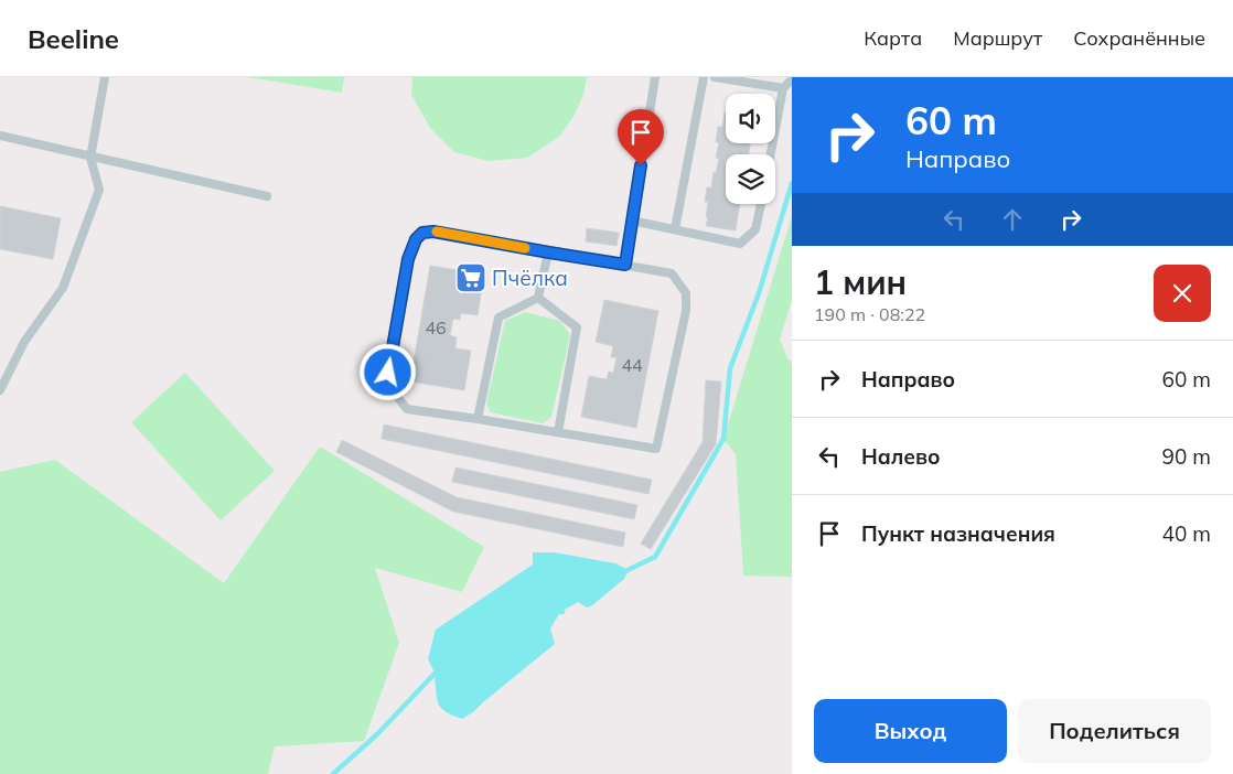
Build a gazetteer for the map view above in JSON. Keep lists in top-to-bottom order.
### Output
{
  "places": {
    "supermarket": ["Пчёлка"]
  },
  "house_numbers": ["46", "44"],
  "page": {
    "header": "Beeline",
    "nav": ["Карта", "Маршрут", "Сохранённые"],
    "turn": ["60 m", "Направо"],
    "heading": ["1 мин", "190 m · 08:22"],
    "list": [
      {
        "name": "Направо",
        "value": "60 m"
      },
      {
        "name": "Налево",
        "value": "90 m"
      },
      {
        "name": "Пункт назначения",
        "value": "40 m"
      }
    ],
    "buttons": ["Выход", "Поделиться"]
  }
}
